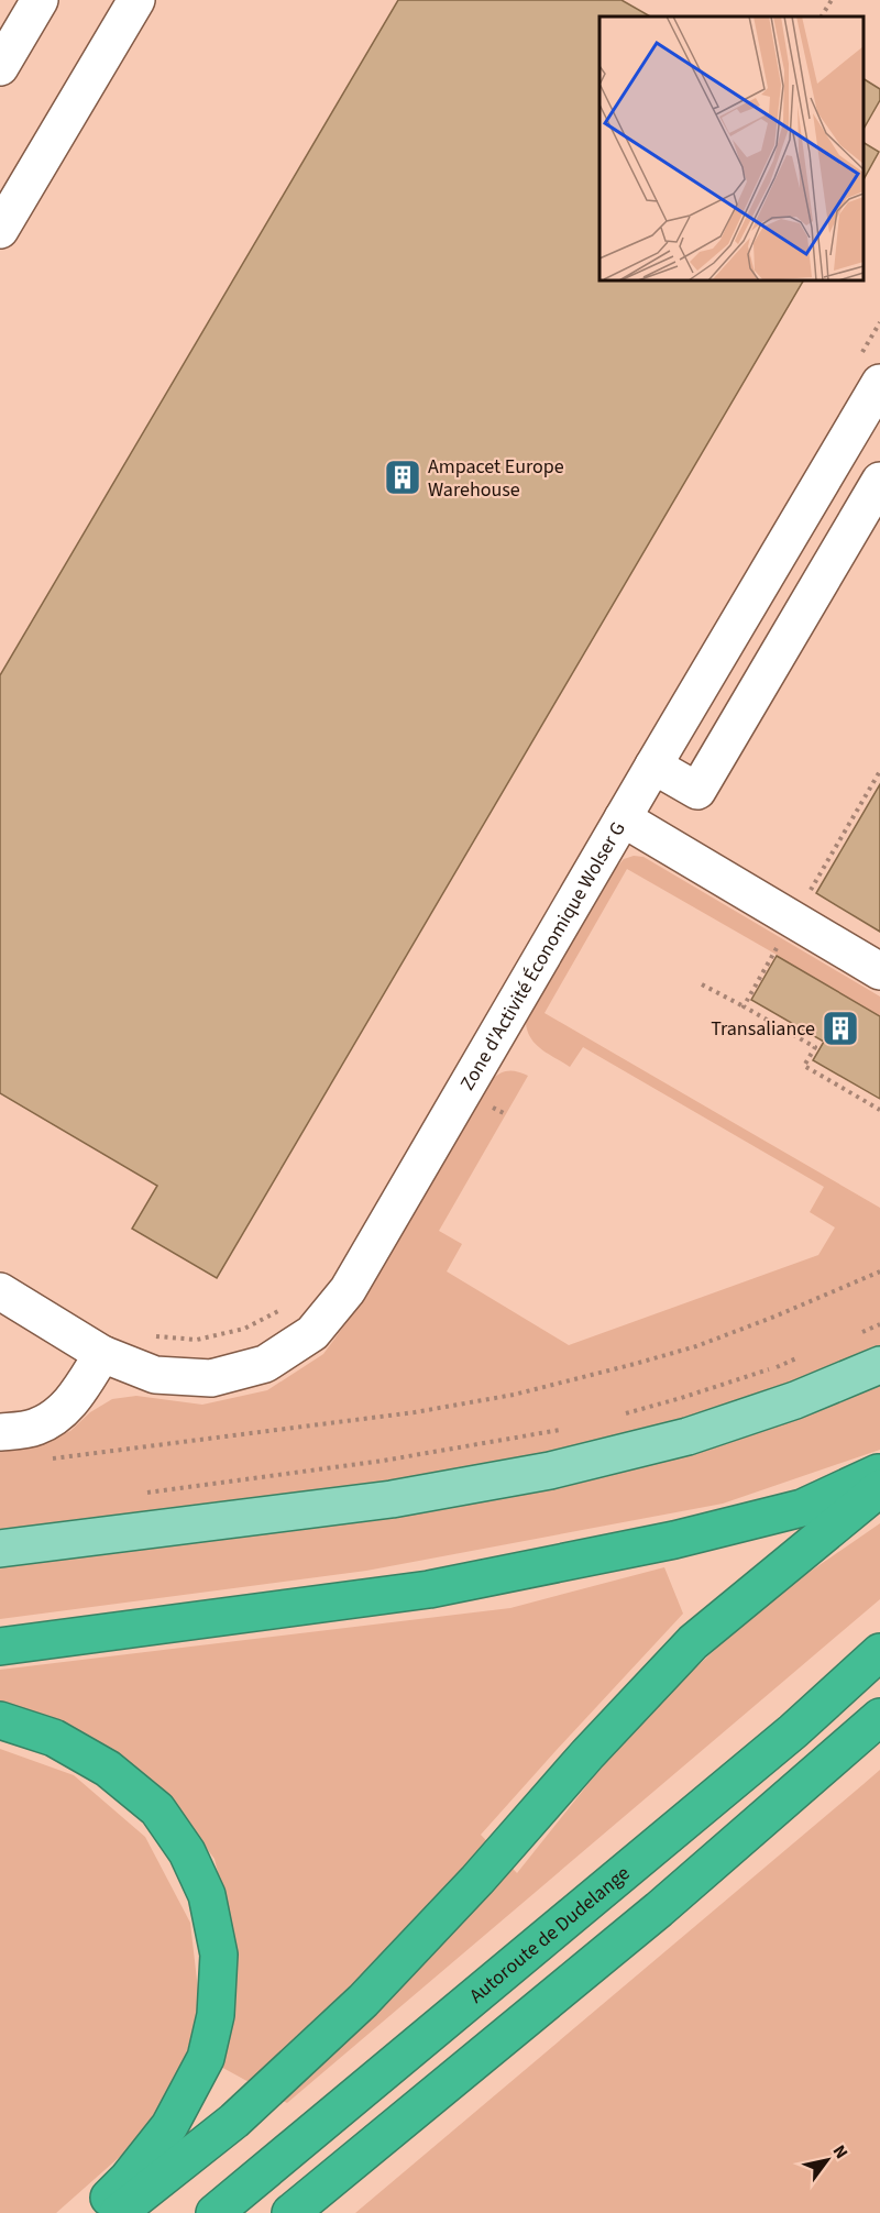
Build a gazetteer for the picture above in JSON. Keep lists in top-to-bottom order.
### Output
{
  "streets": {
    "highway": ["Autoroute de Dudelange"],
    "lane": ["Zone d'Activité Économique Wolser G"]
  },
  "places": {
    "building": ["Ampacet Europe Warehouse", "Transaliance"]
  },
  "north": "top right"
}
